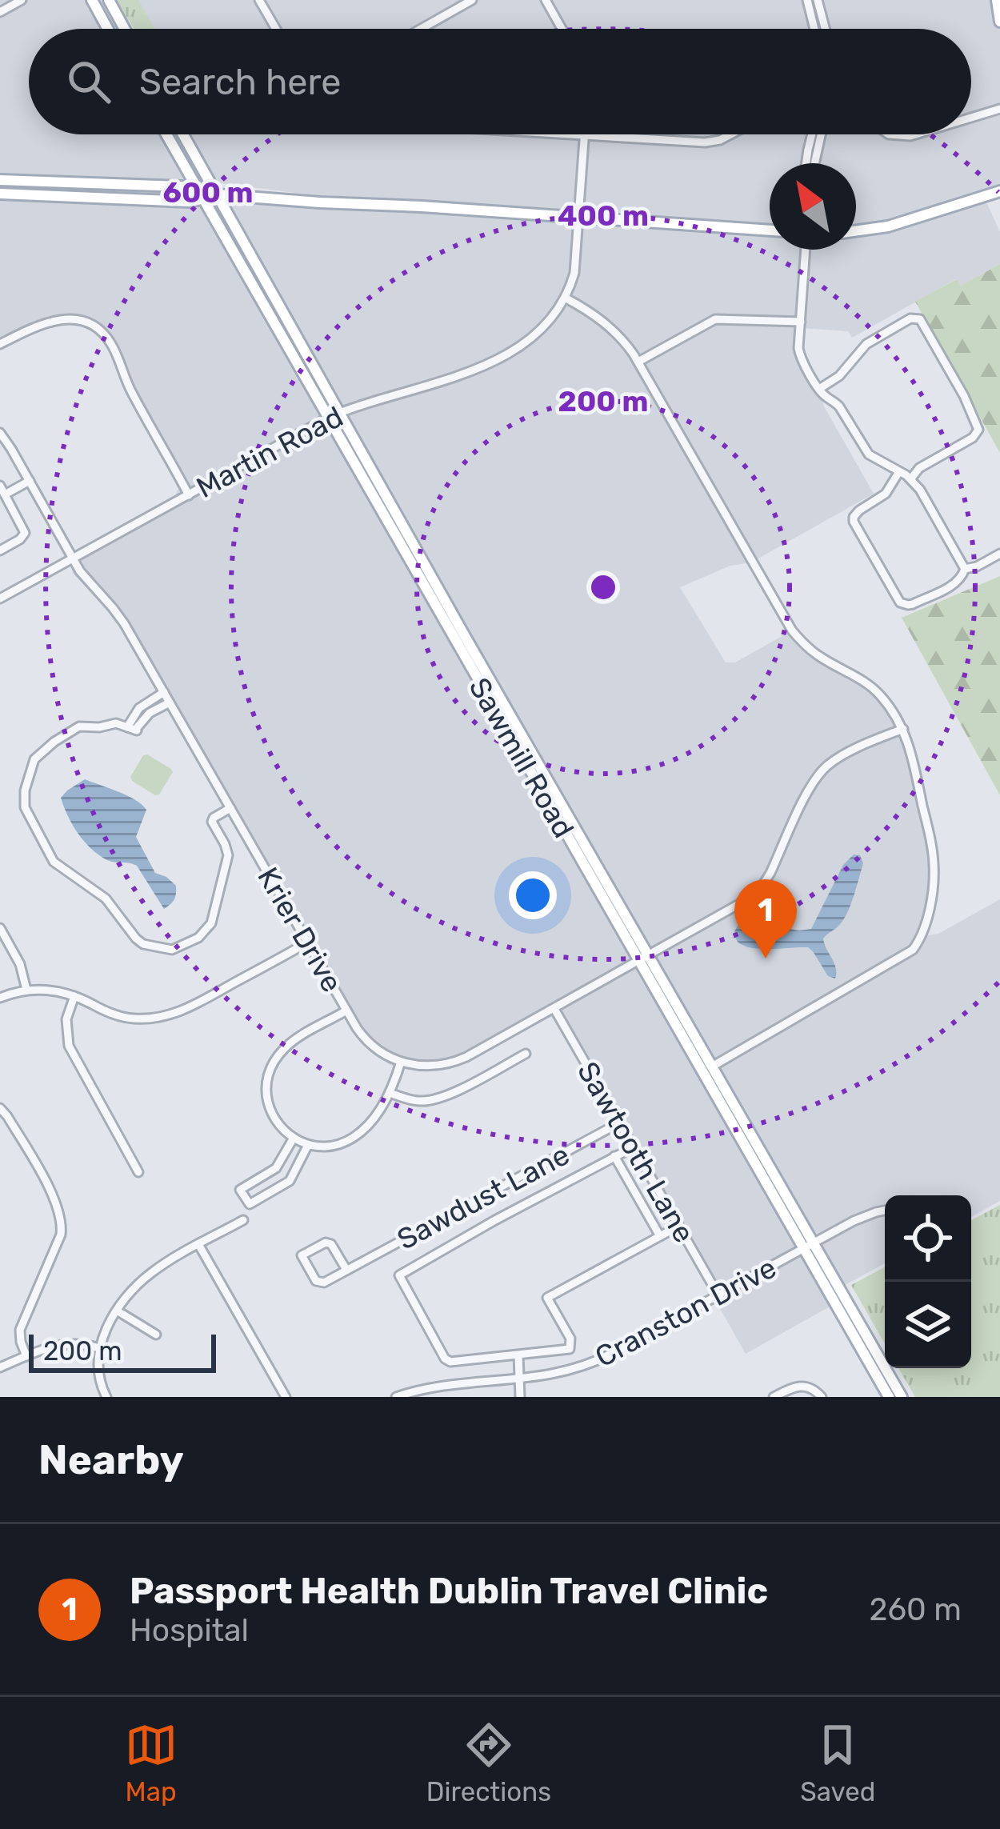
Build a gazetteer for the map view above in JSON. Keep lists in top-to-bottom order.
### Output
{
  "streets": {
    "main road": ["Sawmill Road"],
    "street": [
      "Martin Road",
      "Krier Drive",
      "Sawtooth Lane",
      "Sawdust Lane",
      "Cranston Drive"
    ]
  },
  "crossings": [
    ["Martin Road", "Sawmill Road"],
    ["Martin Road", "Krier Drive"],
    ["Sawmill Road", "Cranston Drive"],
    ["Sawtooth Lane", "Sawdust Lane"],
    ["Sawtooth Lane", "Cranston Drive"]
  ],
  "scale_bar": "200 m",
  "north": "top left",
  "page": {
    "search": "Search here",
    "pins": "1",
    "scale": "200 m",
    "heading": "Nearby",
    "list": [
      {
        "mark": "1",
        "name": "Passport Health Dublin Travel Clinic",
        "note": "Hospital",
        "value": "260 m"
      }
    ],
    "nav": ["Map", "Directions", "Saved"]
  },
  "rings": ["600 m", "400 m", "200 m"]
}
